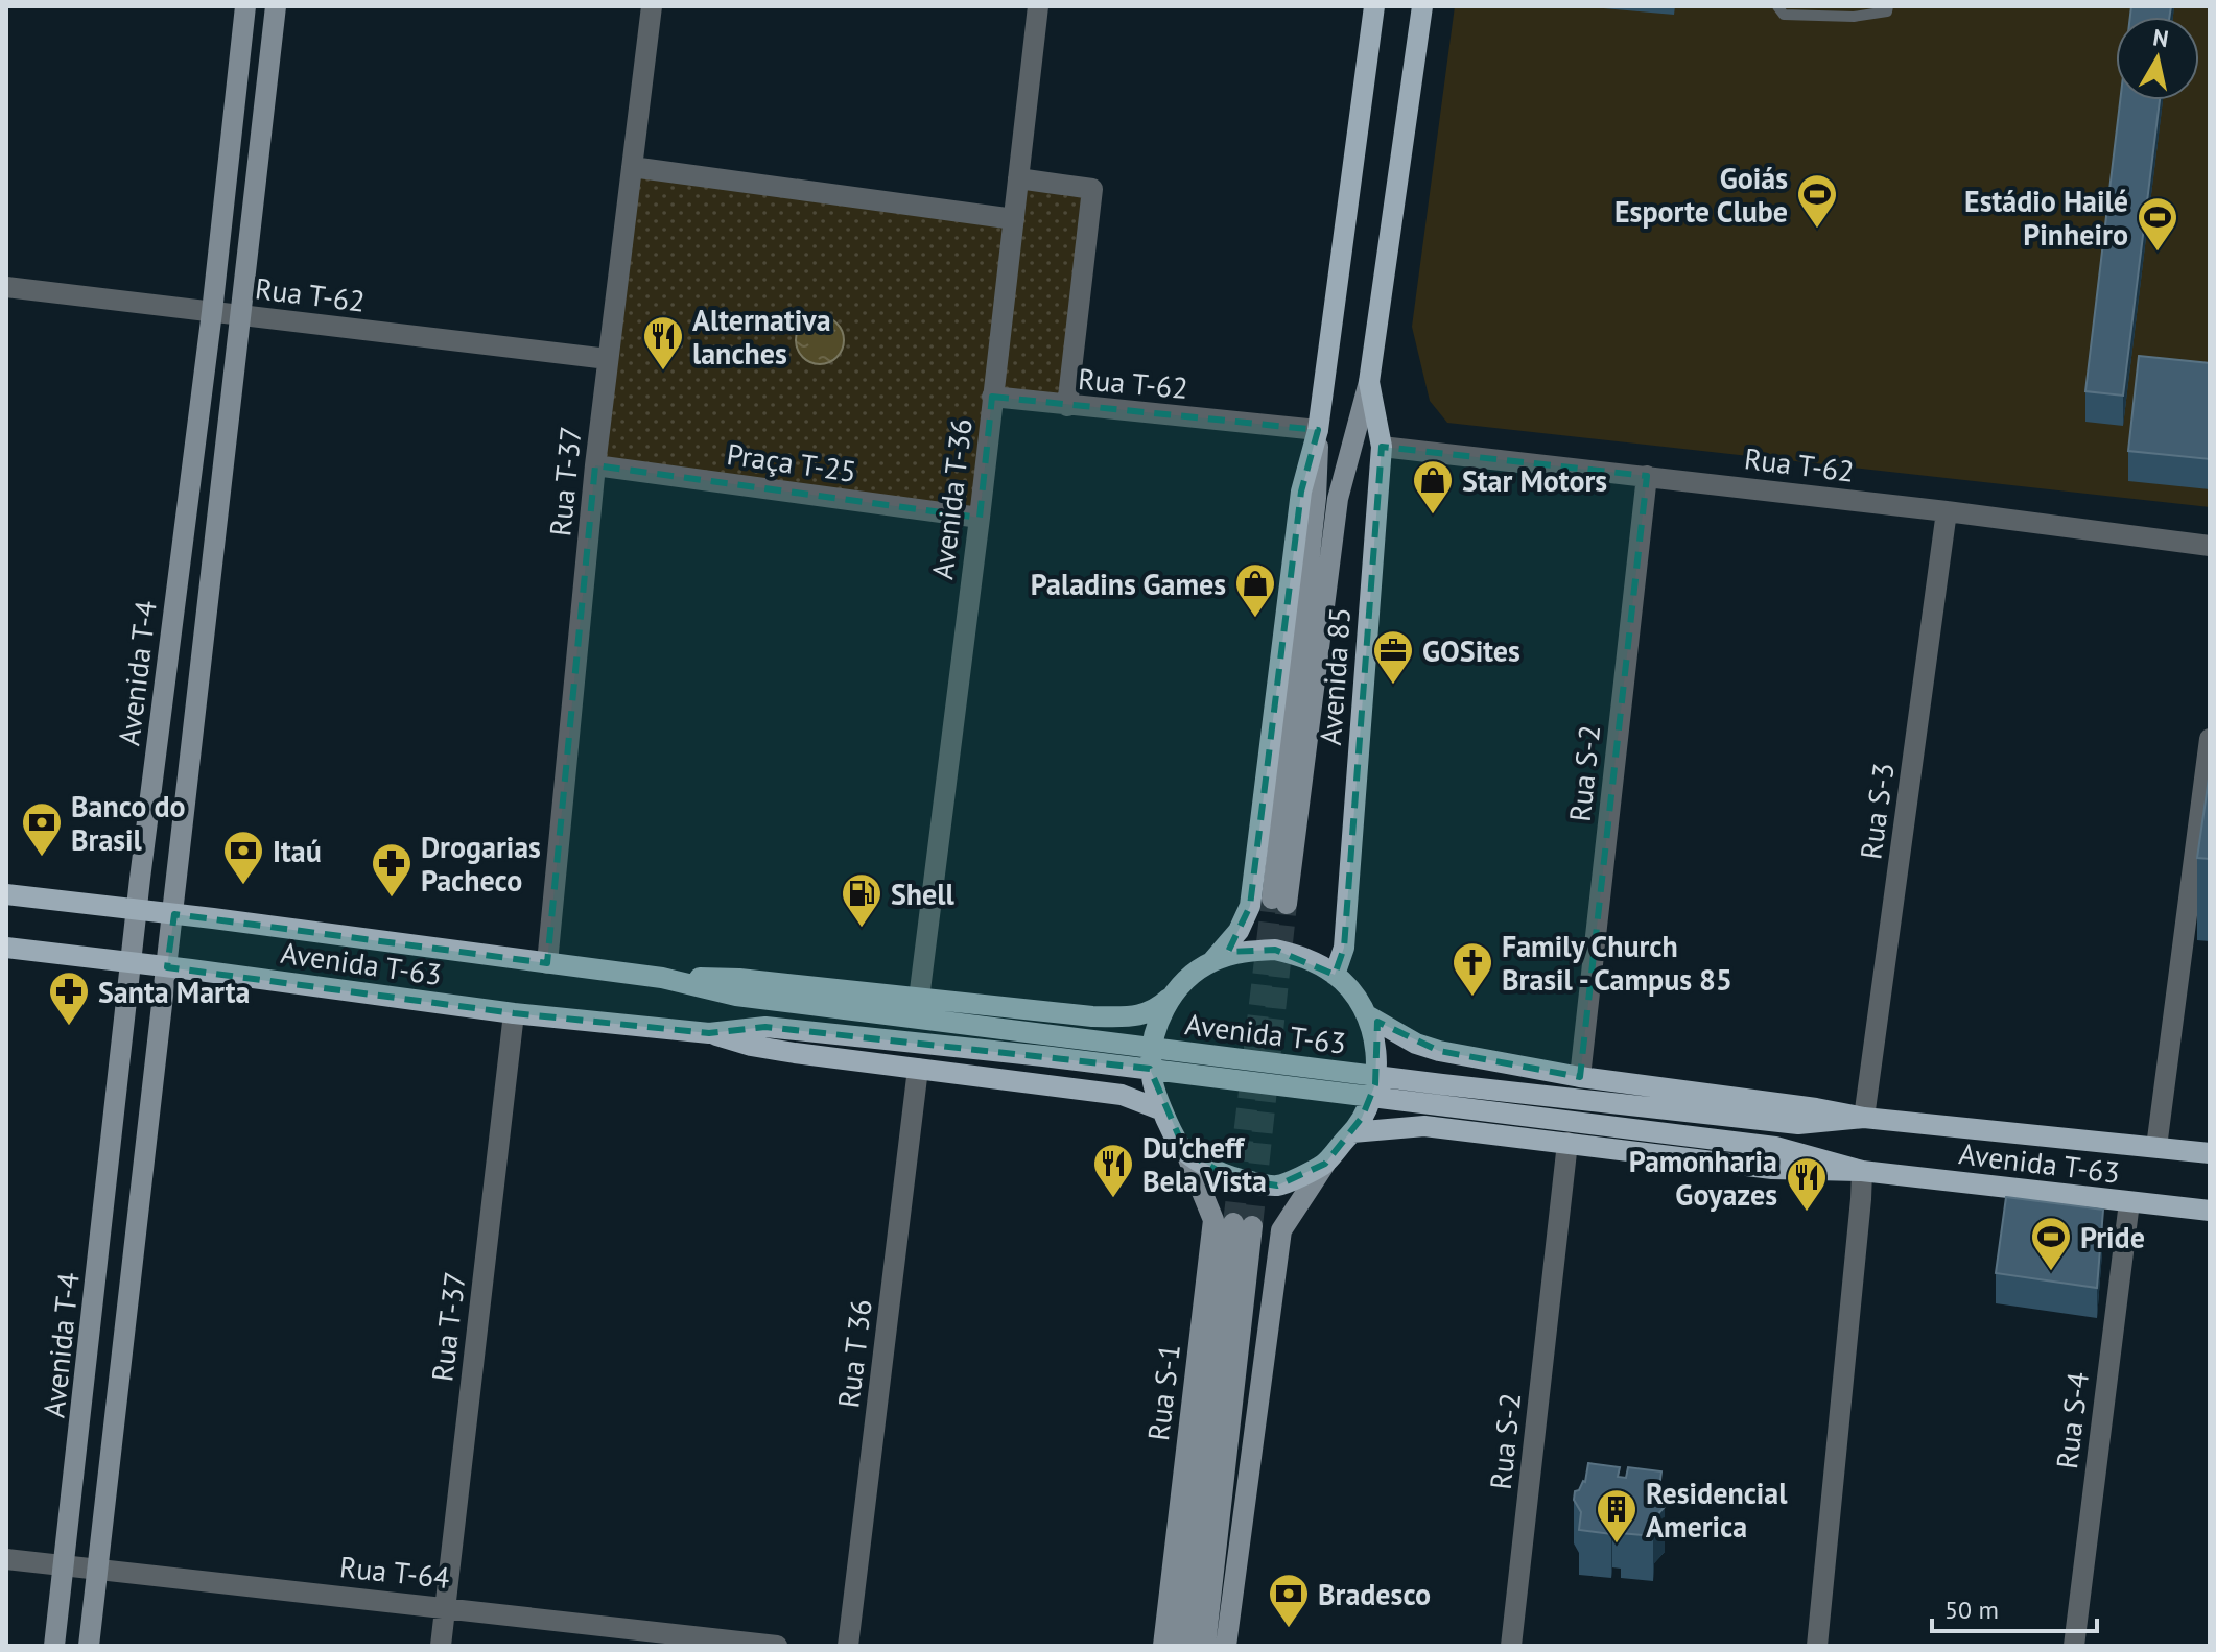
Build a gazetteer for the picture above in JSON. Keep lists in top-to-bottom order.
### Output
{
  "streets": {
    "main road": [
      "Avenida T-4",
      "Avenida 85",
      "Avenida T-63",
      "Rua S-1"
    ],
    "street": [
      "Rua T-62",
      "Praça T-25",
      "Rua T-37",
      "Avenida T-36",
      "Rua S-2",
      "Rua S-3",
      "Rua T 36",
      "Rua S-4",
      "Rua T-64"
    ]
  },
  "crossings": [
    ["Rua T-62", "Rua T-37"],
    ["Rua T-62", "Avenida T-36"],
    ["Rua T-62", "Avenida T-4"],
    ["Rua T-62", "Avenida 85"],
    ["Rua T-62", "Rua S-2"],
    ["Rua T-62", "Rua S-3"],
    ["Praça T-25", "Rua T-37"],
    ["Praça T-25", "Avenida T-36"],
    ["Rua T-37", "Avenida T-63"],
    ["Rua T-37", "Rua T-64"],
    ["Avenida T-36", "Avenida T-63"],
    ["Avenida T-4", "Avenida T-63"],
    ["Avenida T-4", "Rua T-64"],
    ["Avenida 85", "Avenida T-63"],
    ["Avenida 85", "Rua S-1"],
    ["Rua S-2", "Avenida T-63"],
    ["Rua S-3", "Avenida T-63"],
    ["Avenida T-63", "Rua T 36"],
    ["Avenida T-63", "Rua S-1"],
    ["Avenida T-63", "Rua S-4"]
  ],
  "places": {
    "sports": ["Goiás Esporte Clube", "Estádio Hailé Pinheiro", "Pride"],
    "restaurant": ["Alternativa lanches", "Du'cheff Bela Vista", "Pamonharia Goyazes"],
    "shop": ["Star Motors", "Paladins Games"],
    "office": ["GOSites"],
    "bank": ["Banco do Brasil", "Itaú", "Bradesco"],
    "pharmacy": ["Drogarias Pacheco", "Santa Marta"],
    "fuel station": ["Shell"],
    "church": ["Family Church Brasil - Campus 85"],
    "building": ["Residencial America"]
  },
  "scale_bar": "50 m",
  "north": "top"
}
